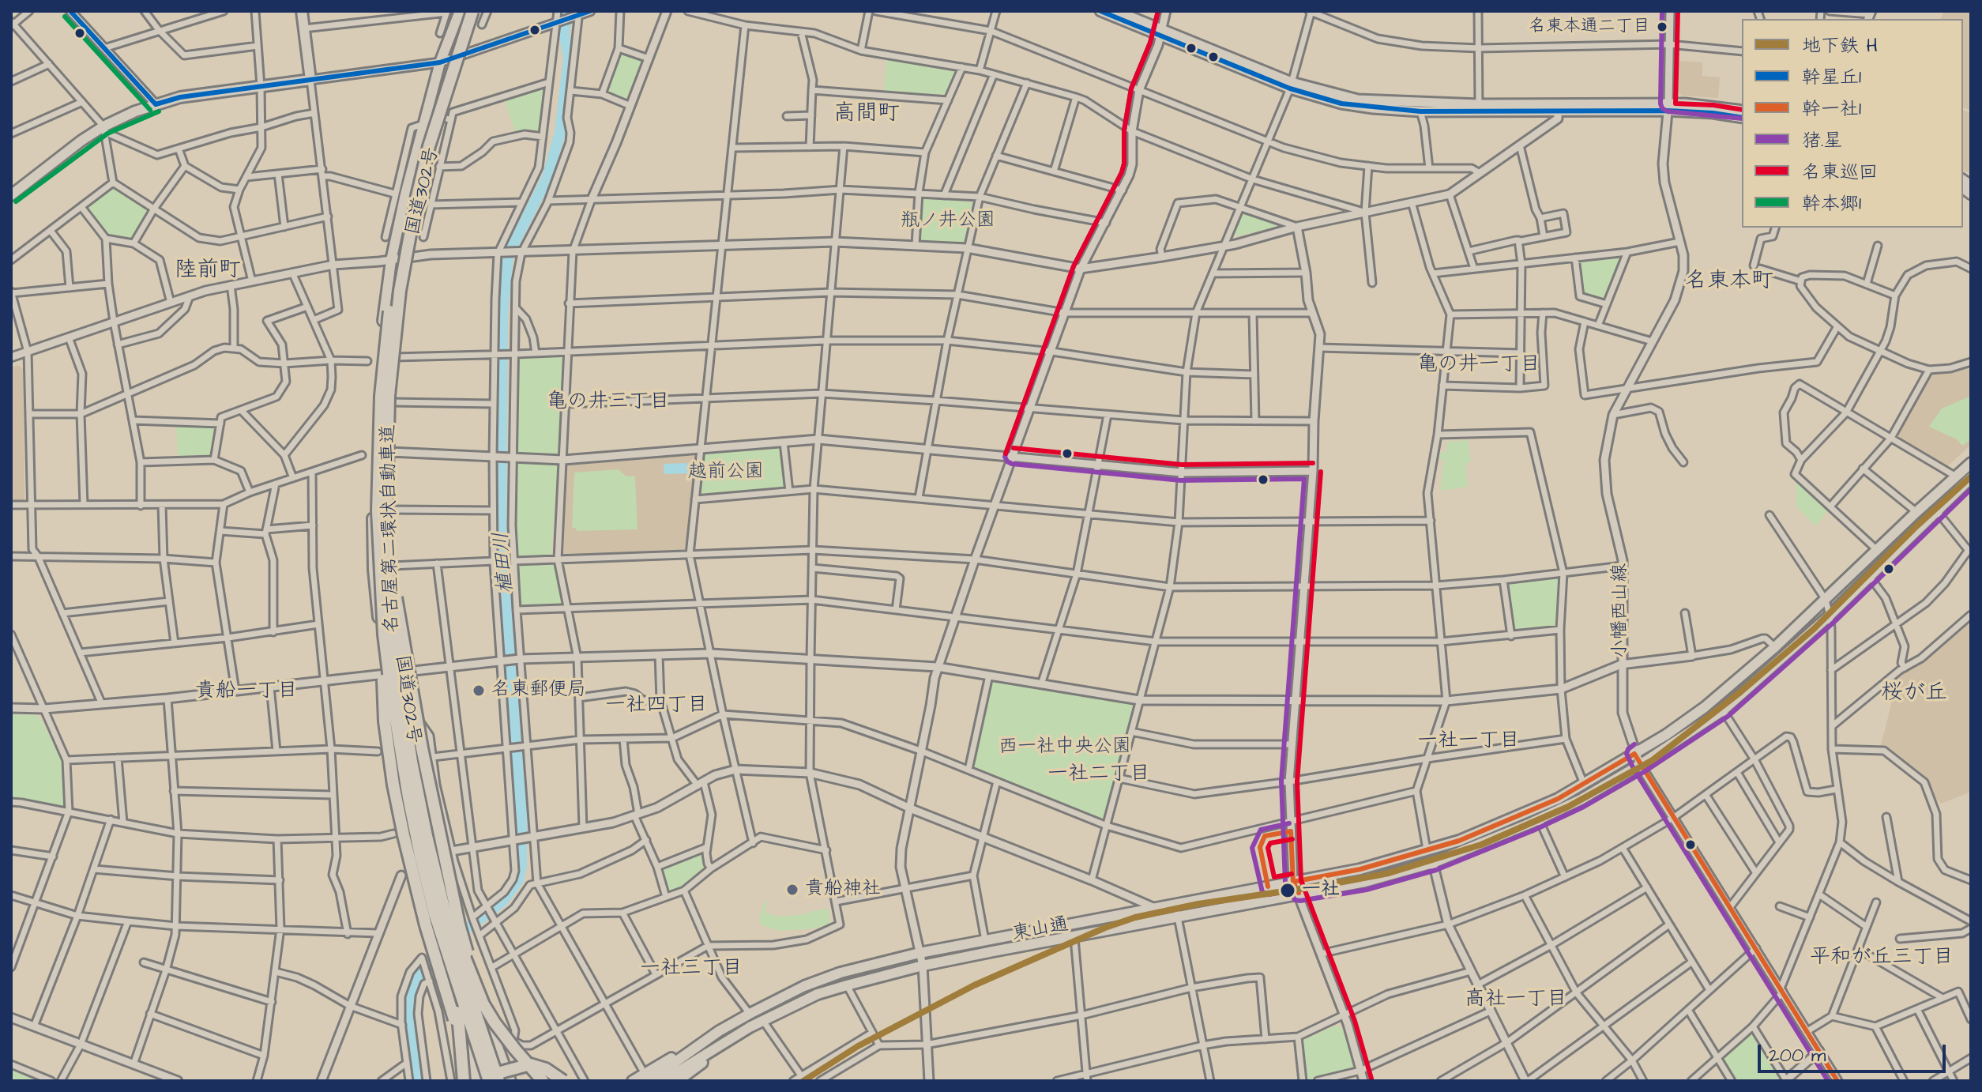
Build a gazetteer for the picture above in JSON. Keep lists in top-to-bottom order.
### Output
{
  "streets": {
    "highway": ["名古屋第二環状自動車道"],
    "main road": ["国道302号", "東山通"],
    "street": ["小幡西山線"]
  },
  "crossings": [
    ["国道302号", "名古屋第二環状自動車道"],
    ["小幡西山線", "東山通"]
  ],
  "districts": [
    "高間町",
    "陸前町",
    "名東本町",
    "亀の井一丁目",
    "亀の井三丁目",
    "貴船一丁目",
    "桜が丘",
    "一社四丁目",
    "一社一丁目",
    "一社二丁目",
    "平和が丘三丁目",
    "一社三丁目",
    "高社一丁目"
  ],
  "water": ["植田川"],
  "parks": ["瓶ノ井公園", "越前公園", "西一社中央公園"],
  "places": [
    "名東本通二丁目",
    "名東郵便局",
    "貴船神社",
    "一社"
  ],
  "lines": [
    "transit line 幹星丘1",
    "transit line 猪.星",
    "transit line 名東巡回",
    "transit line 幹本郷1",
    "metro line H",
    "transit line 幹一社1"
  ],
  "legend": [
    "地下鉄 H",
    "幹星丘1",
    "幹一社1",
    "猪.星",
    "名東巡回",
    "幹本郷1"
  ],
  "scale_bar": "200 m"
}
